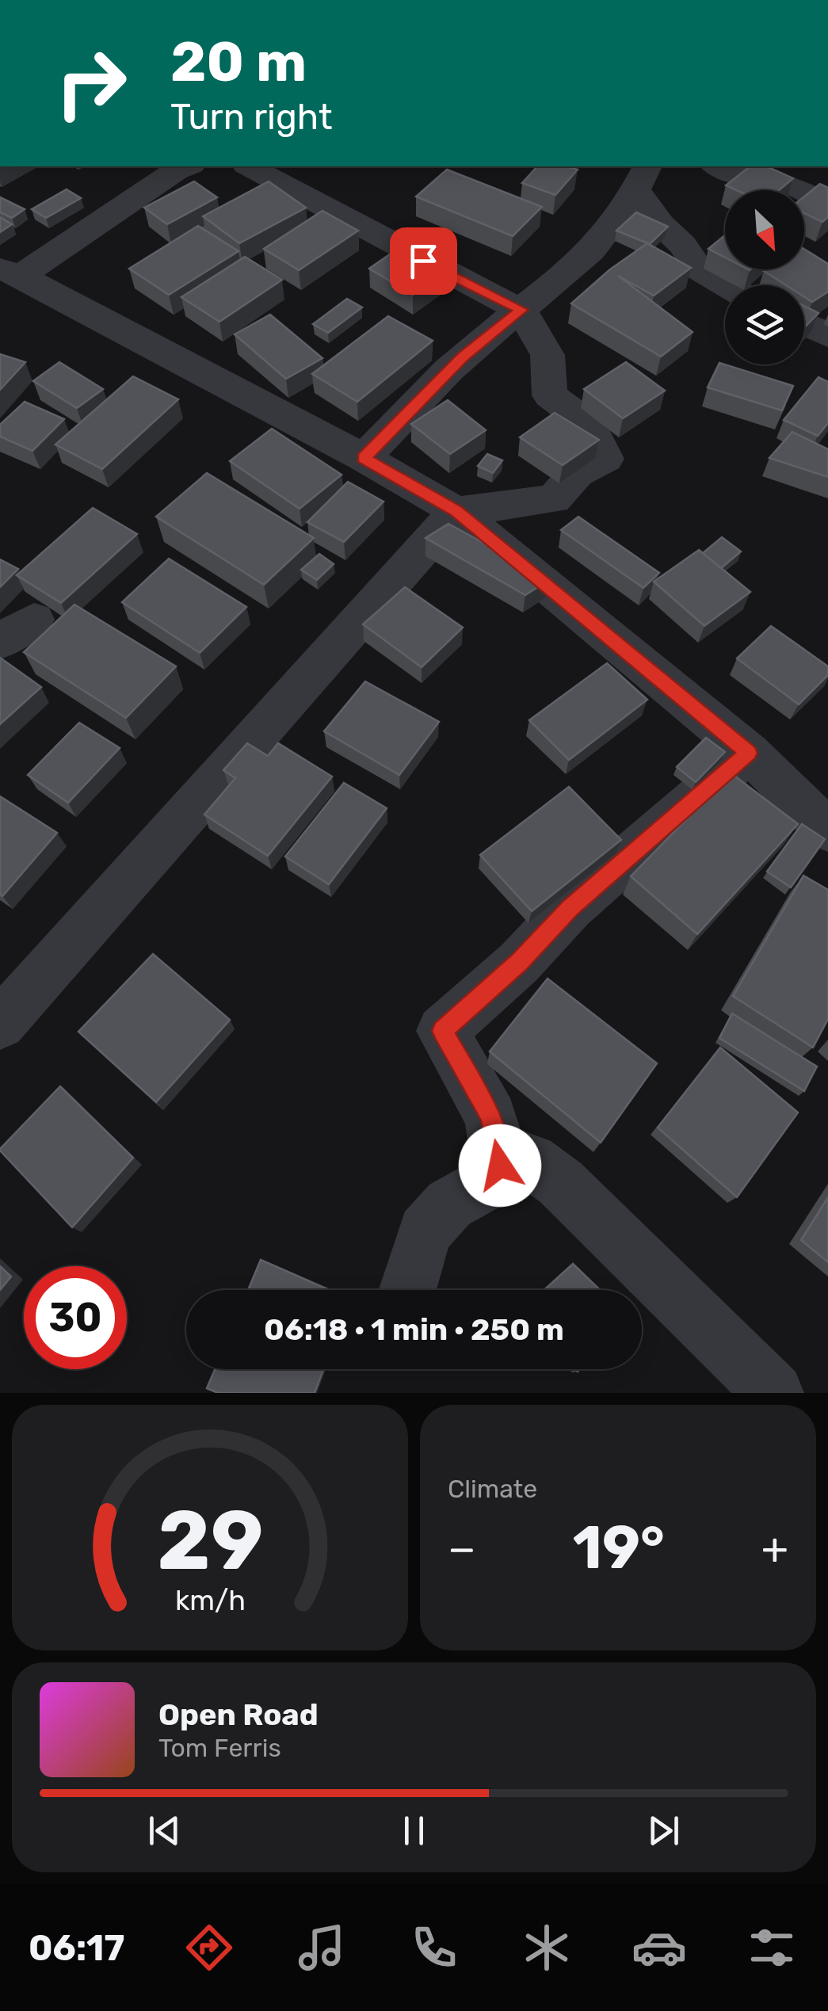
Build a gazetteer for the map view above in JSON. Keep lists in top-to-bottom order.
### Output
{
  "north": "bottom right",
  "page": {
    "turn": ["20 m", "Turn right"],
    "limit": "30",
    "trip": "06:18 · 1 min · 250 m",
    "tile": "Climate",
    "heat": ["−", "19°", "+"],
    "song": ["Open Road", "Tom Ferris"],
    "tabs": "06:17",
    "gauge": ["29", "km/h"]
  }
}
